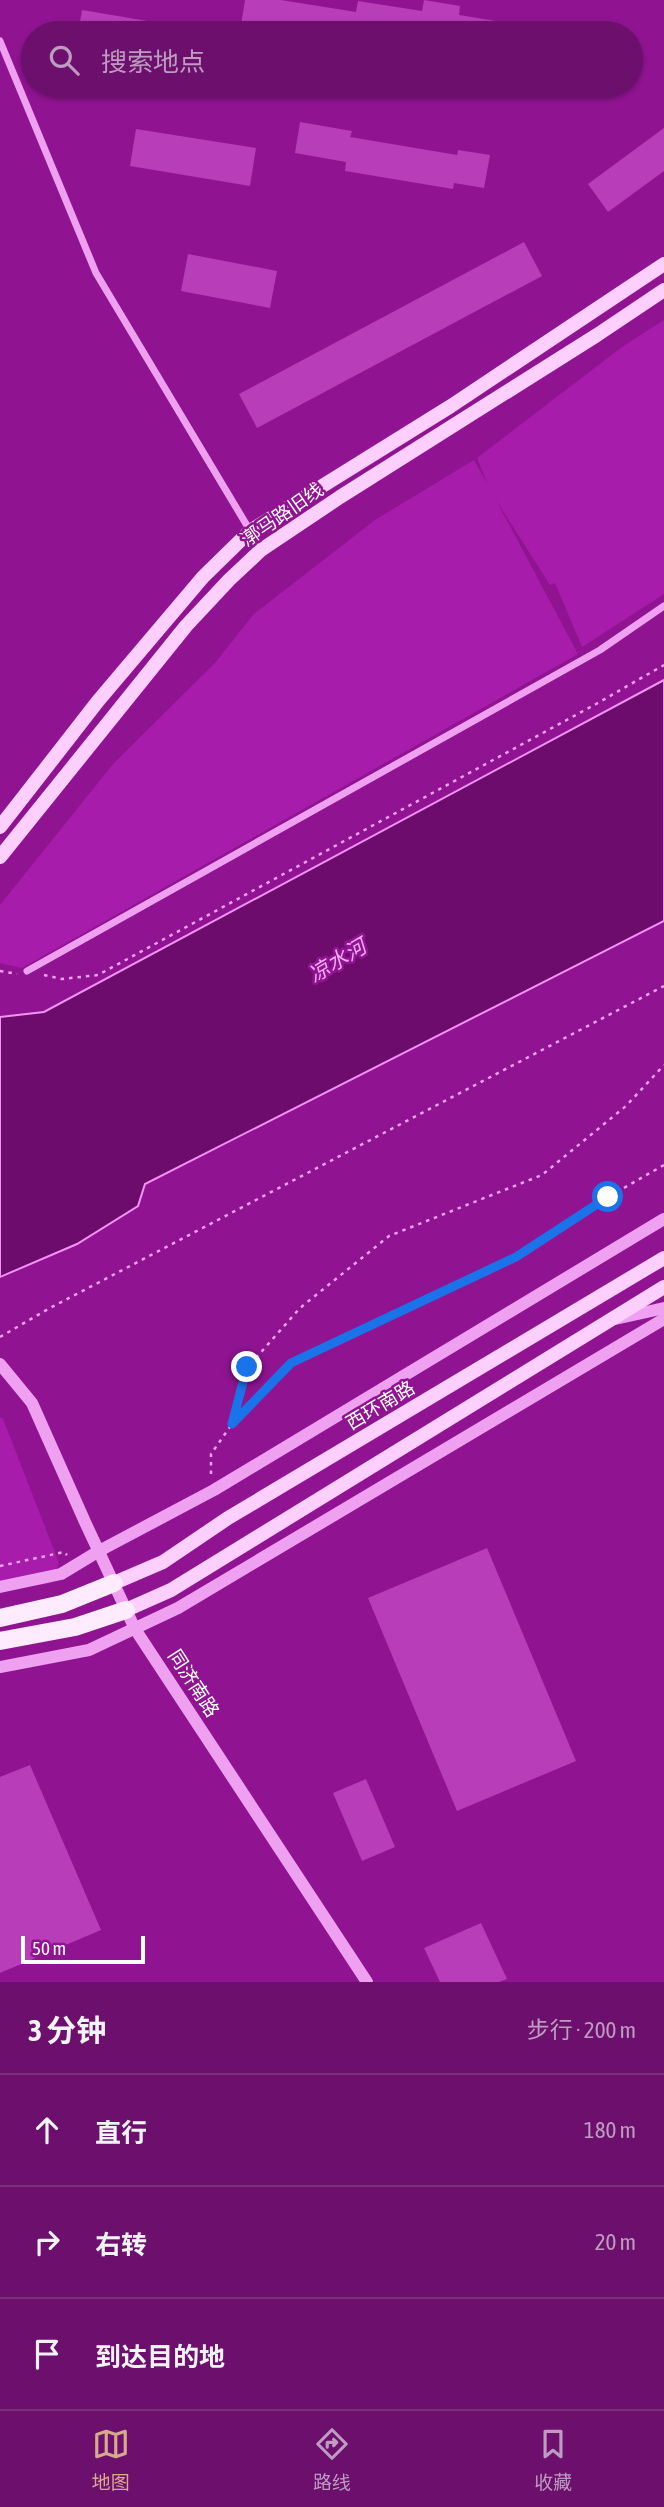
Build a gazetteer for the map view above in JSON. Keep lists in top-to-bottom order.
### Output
{
  "streets": {
    "main road": ["漷马路旧线", "西环南路"],
    "street": ["同济南路"]
  },
  "crossings": [
    ["西环南路", "同济南路"]
  ],
  "water": ["凉水河"],
  "scale_bar": "50 m",
  "page": {
    "search": "搜索地点",
    "scale": "50 m",
    "heading": ["3 分钟", "步行 · 200 m"],
    "list": [
      ["直行", "180 m"],
      ["右转", "20 m"],
      "到达目的地"
    ],
    "nav": ["地图", "路线", "收藏"]
  }
}
